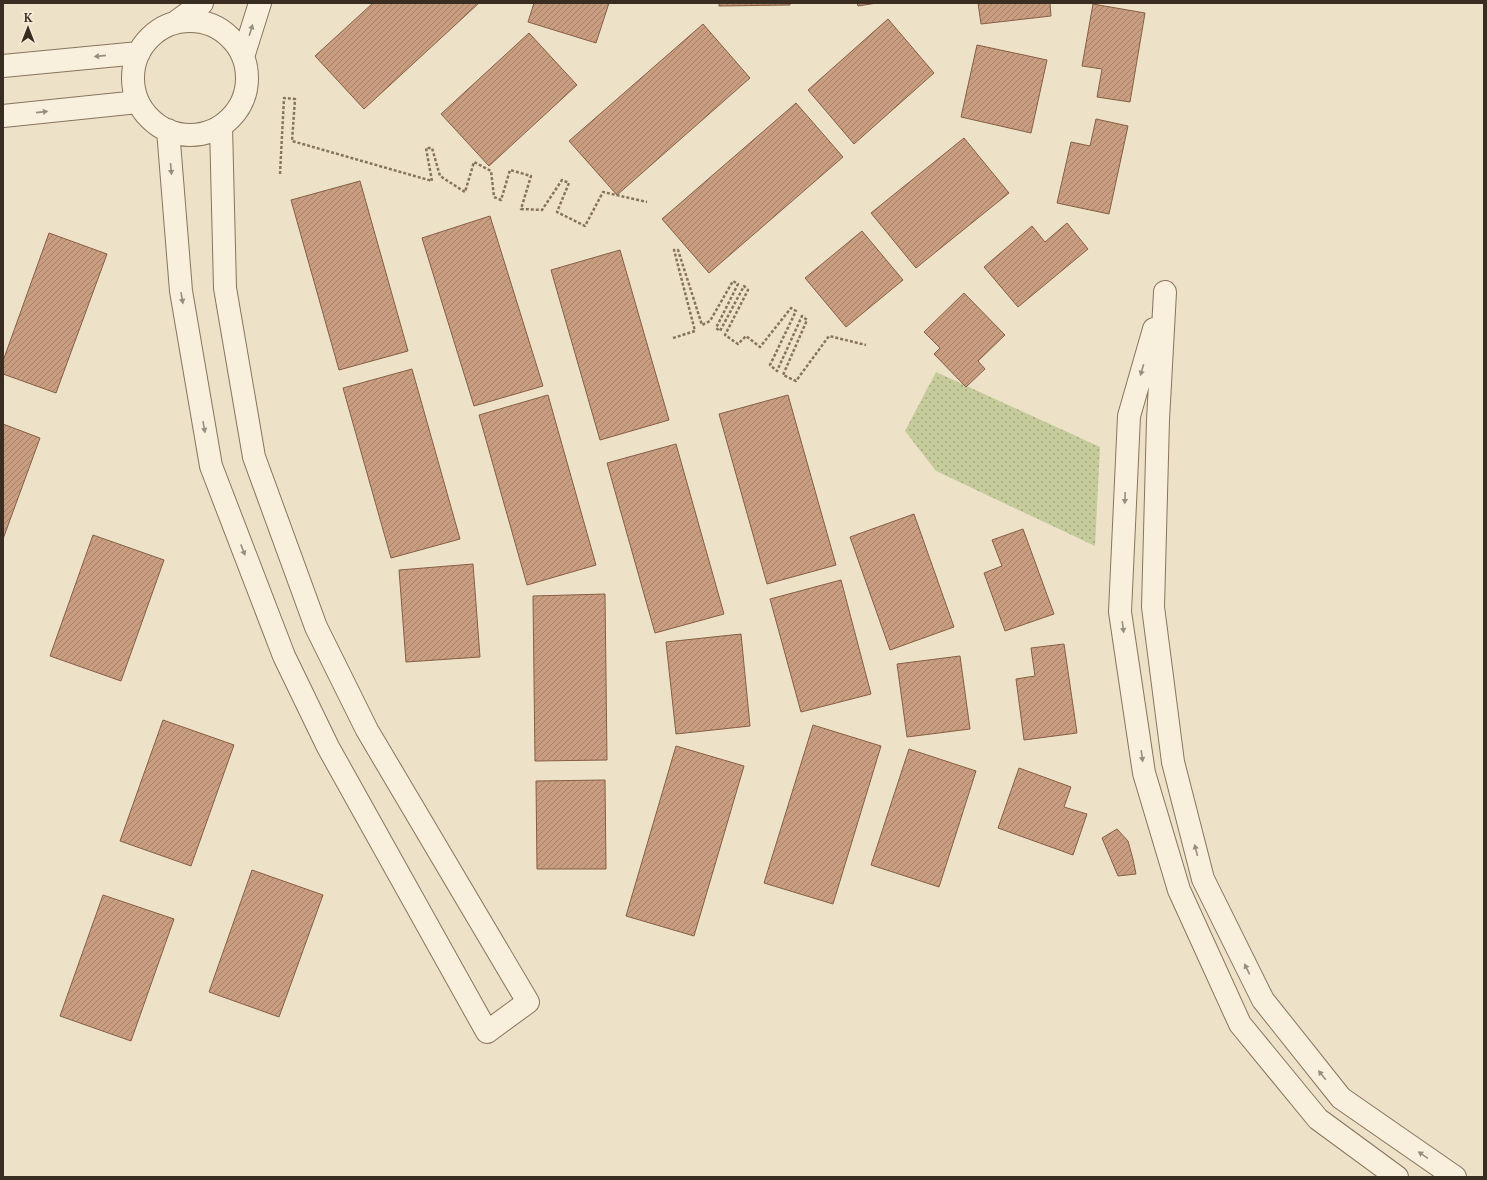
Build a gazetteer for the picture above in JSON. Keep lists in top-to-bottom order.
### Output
{
  "north": "top"
}
